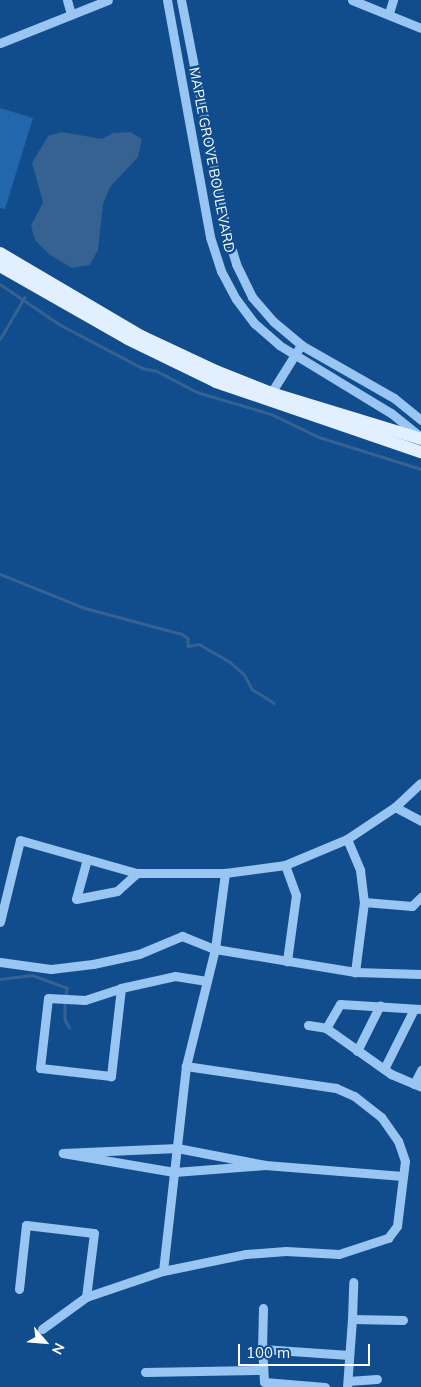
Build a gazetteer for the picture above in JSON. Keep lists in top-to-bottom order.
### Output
{
  "streets": {
    "street": ["MAPLE GROVE BOULEVARD"]
  },
  "scale_bar": "100 m",
  "north": "bottom right"
}
